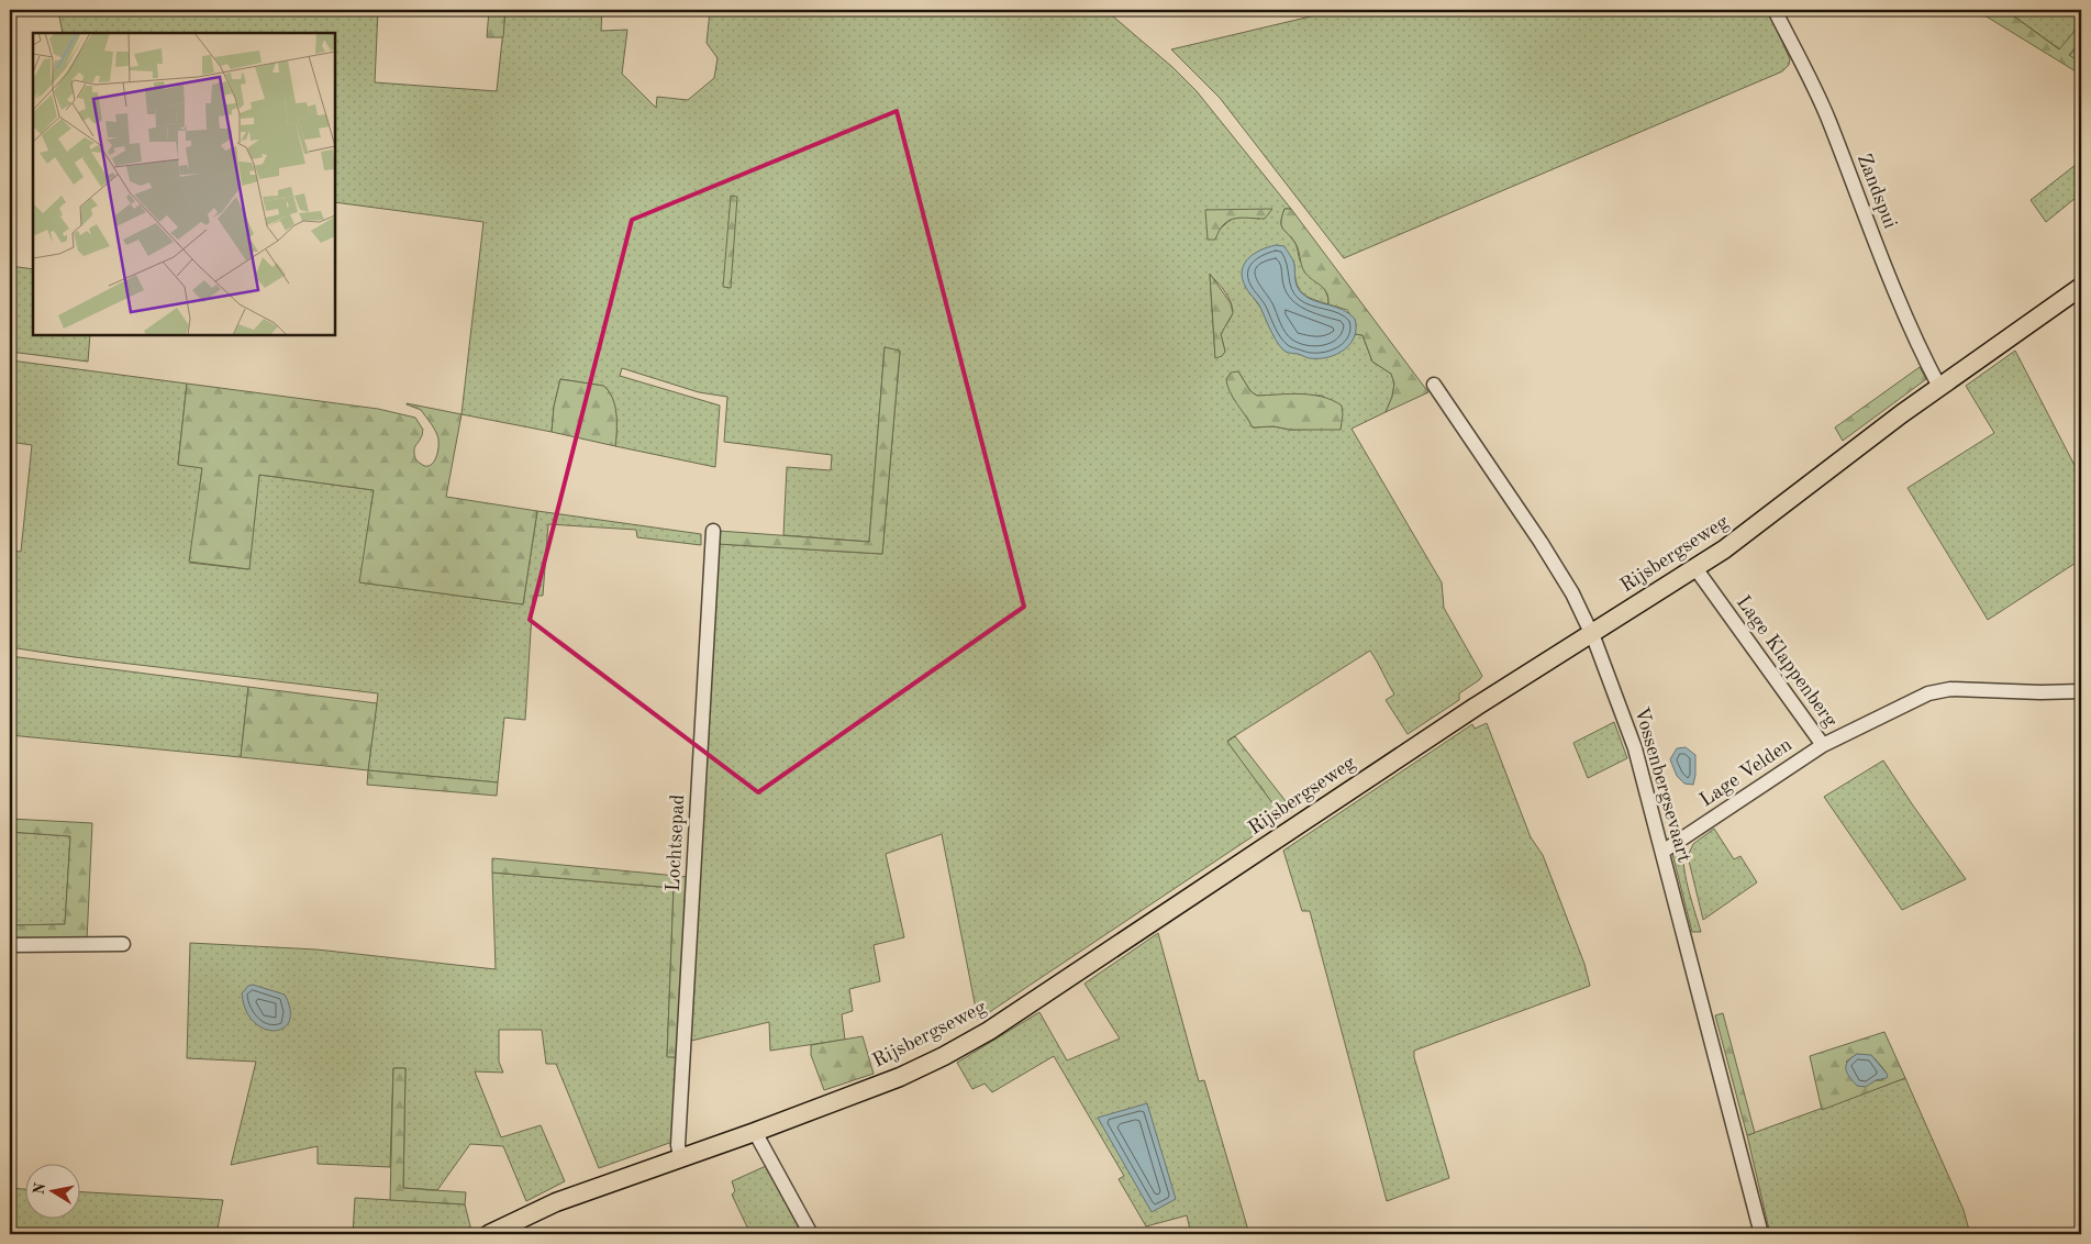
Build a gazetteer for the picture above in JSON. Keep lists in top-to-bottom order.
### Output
{
  "streets": {
    "main road": ["Rijsbergseweg"],
    "street": [
      "Zandspui",
      "Lage Klappenberg",
      "Lage Velden",
      "Vossenbergsevaart",
      "Lochtsepad"
    ]
  },
  "crossings": [
    ["Zandspui", "Rijsbergseweg"],
    ["Rijsbergseweg", "Lage Klappenberg"],
    ["Rijsbergseweg", "Vossenbergsevaart"],
    ["Rijsbergseweg", "Lochtsepad"],
    ["Lage Klappenberg", "Lage Velden"],
    ["Lage Velden", "Vossenbergsevaart"]
  ],
  "north": "left"
}
